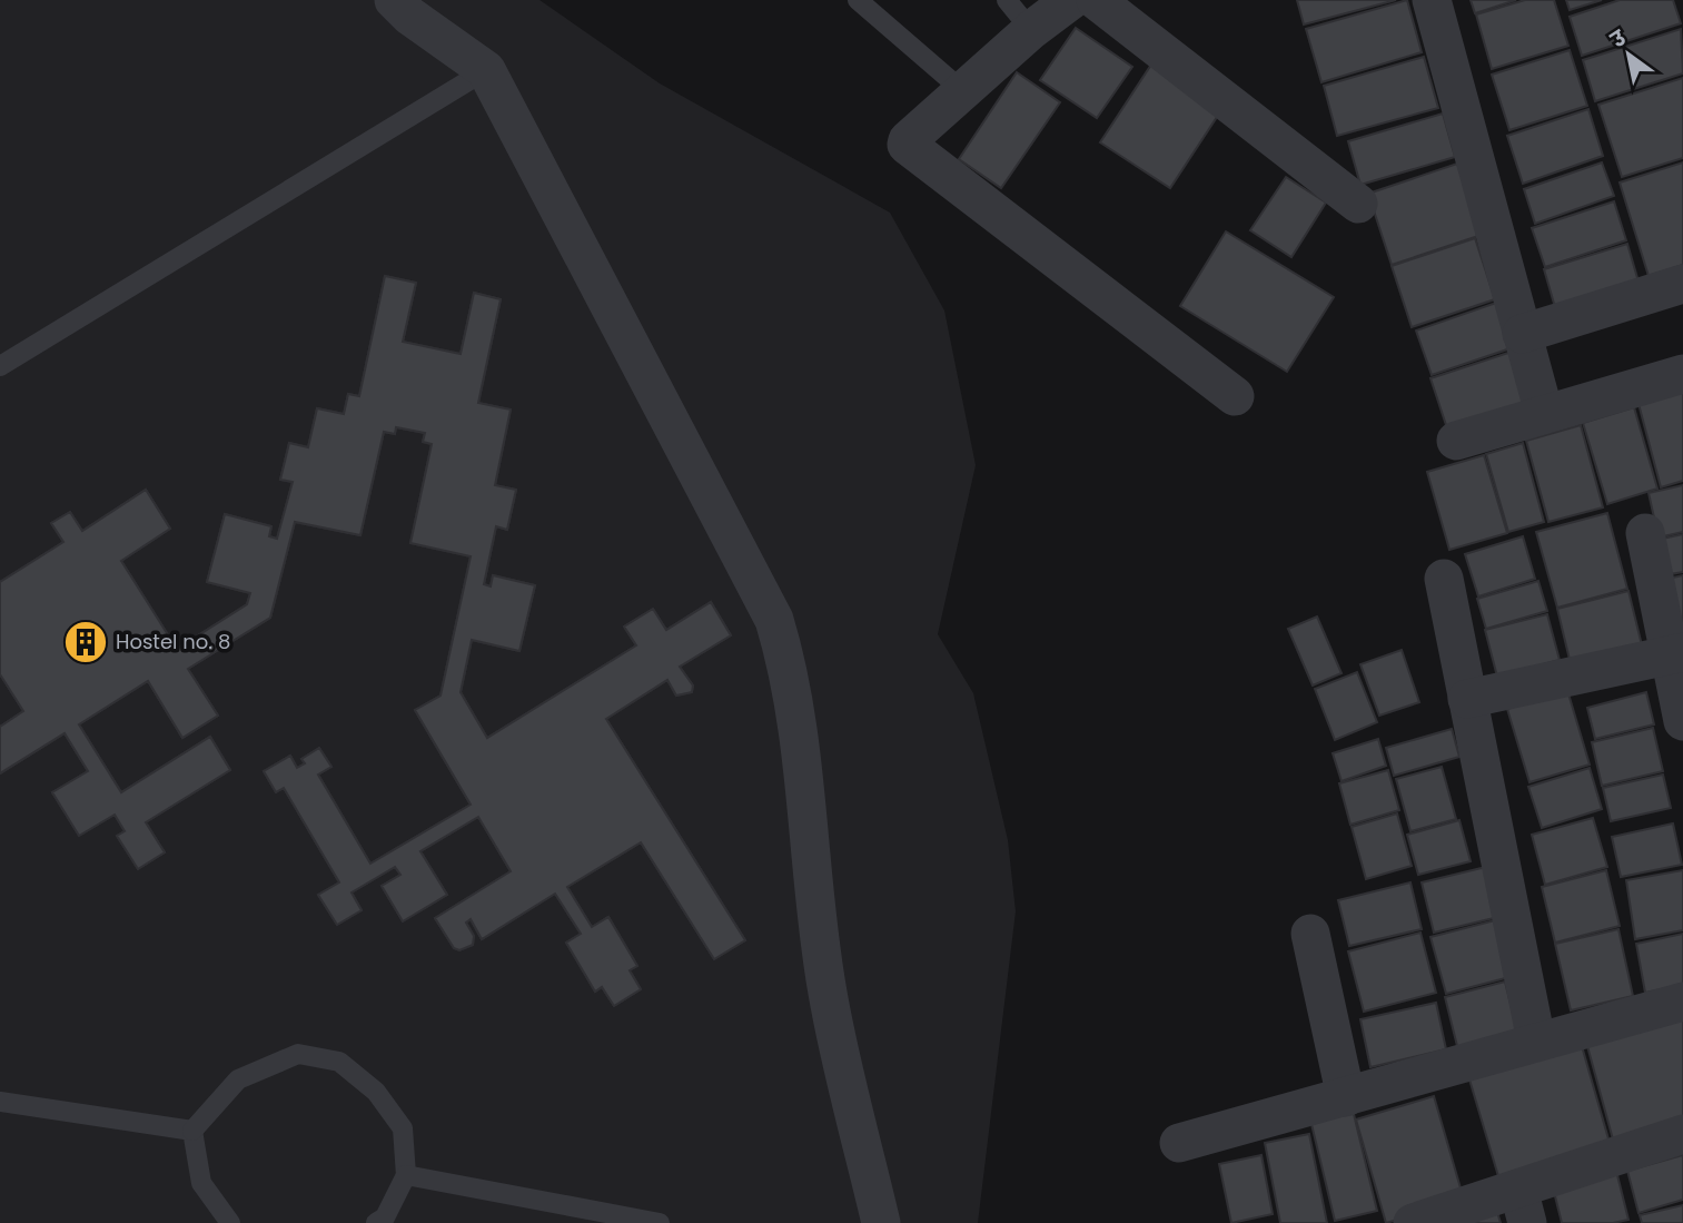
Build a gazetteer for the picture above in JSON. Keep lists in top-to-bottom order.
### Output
{
  "places": {
    "building": ["Hostel no. 8"]
  },
  "north": "top left"
}
